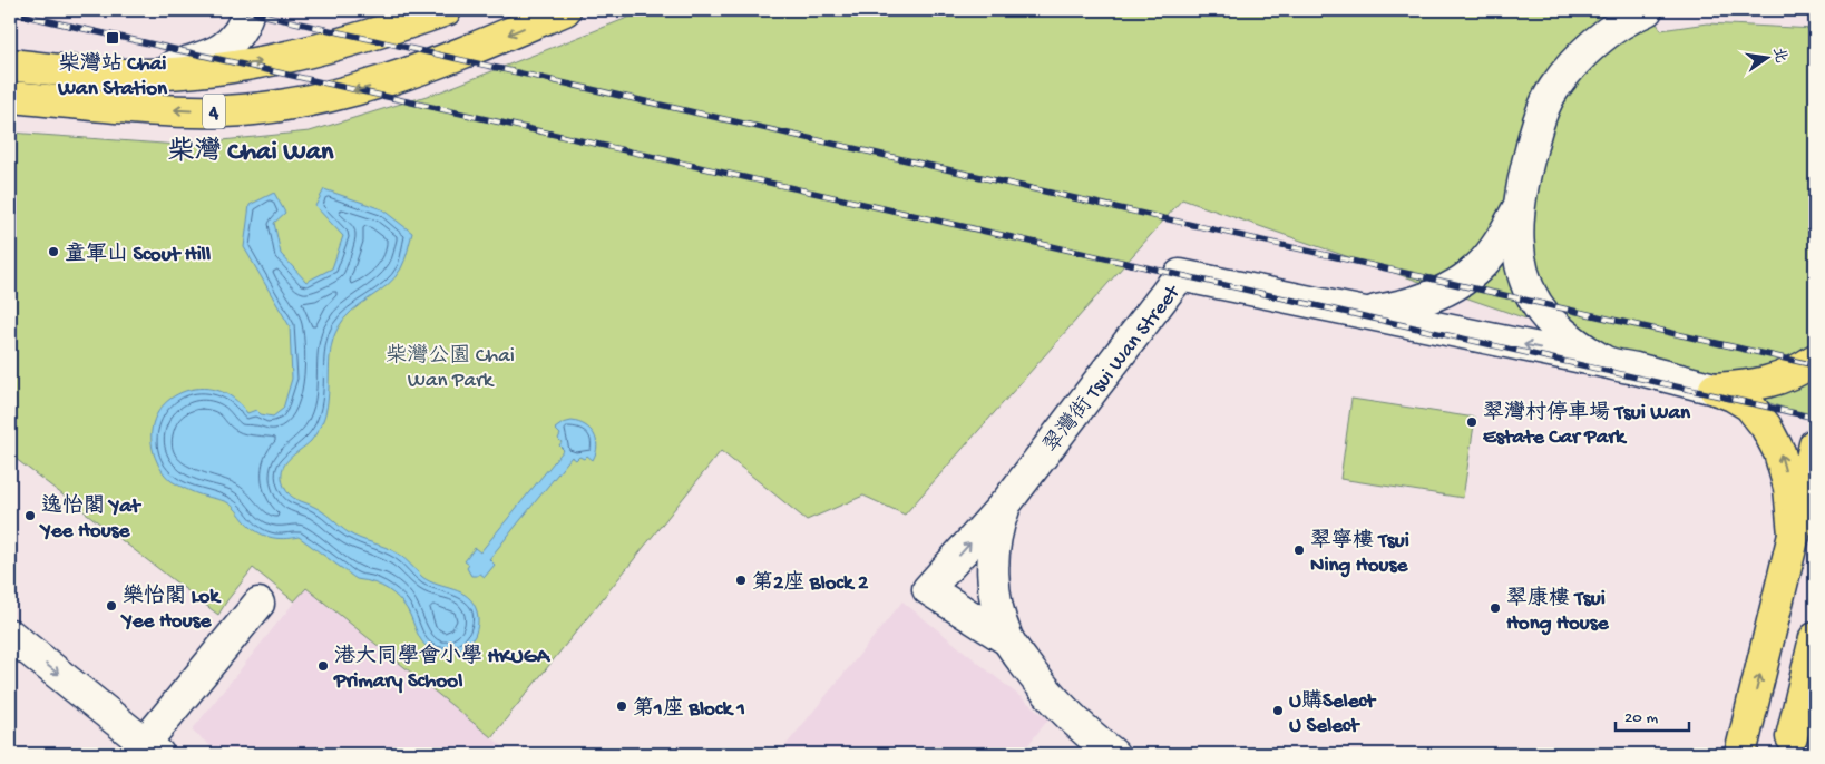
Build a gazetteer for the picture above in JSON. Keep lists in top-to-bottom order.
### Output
{
  "streets": {
    "main road": ["4"],
    "street": ["翠灣街 Tsui Wan Street"]
  },
  "districts": ["柴灣 Chai Wan"],
  "parks": ["柴灣公園 Chai Wan Park"],
  "places": {
    "transit": ["柴灣站 Chai Wan Station"],
    "other": [
      "童軍山 Scout Hill",
      "翠灣村停車場 Tsui Wan Estate Car Park",
      "逸怡閣 Yat Yee House",
      "翠寧樓 Tsui Ning House",
      "第2座 Block 2",
      "樂怡閣 Lok Yee House",
      "翠康樓 Tsui Hong House",
      "港大同學會小學 HKUGA Primary School",
      "第1座 Block 1",
      "U購Select U Select"
    ]
  },
  "scale_bar": "20 m",
  "north": "right"
}
